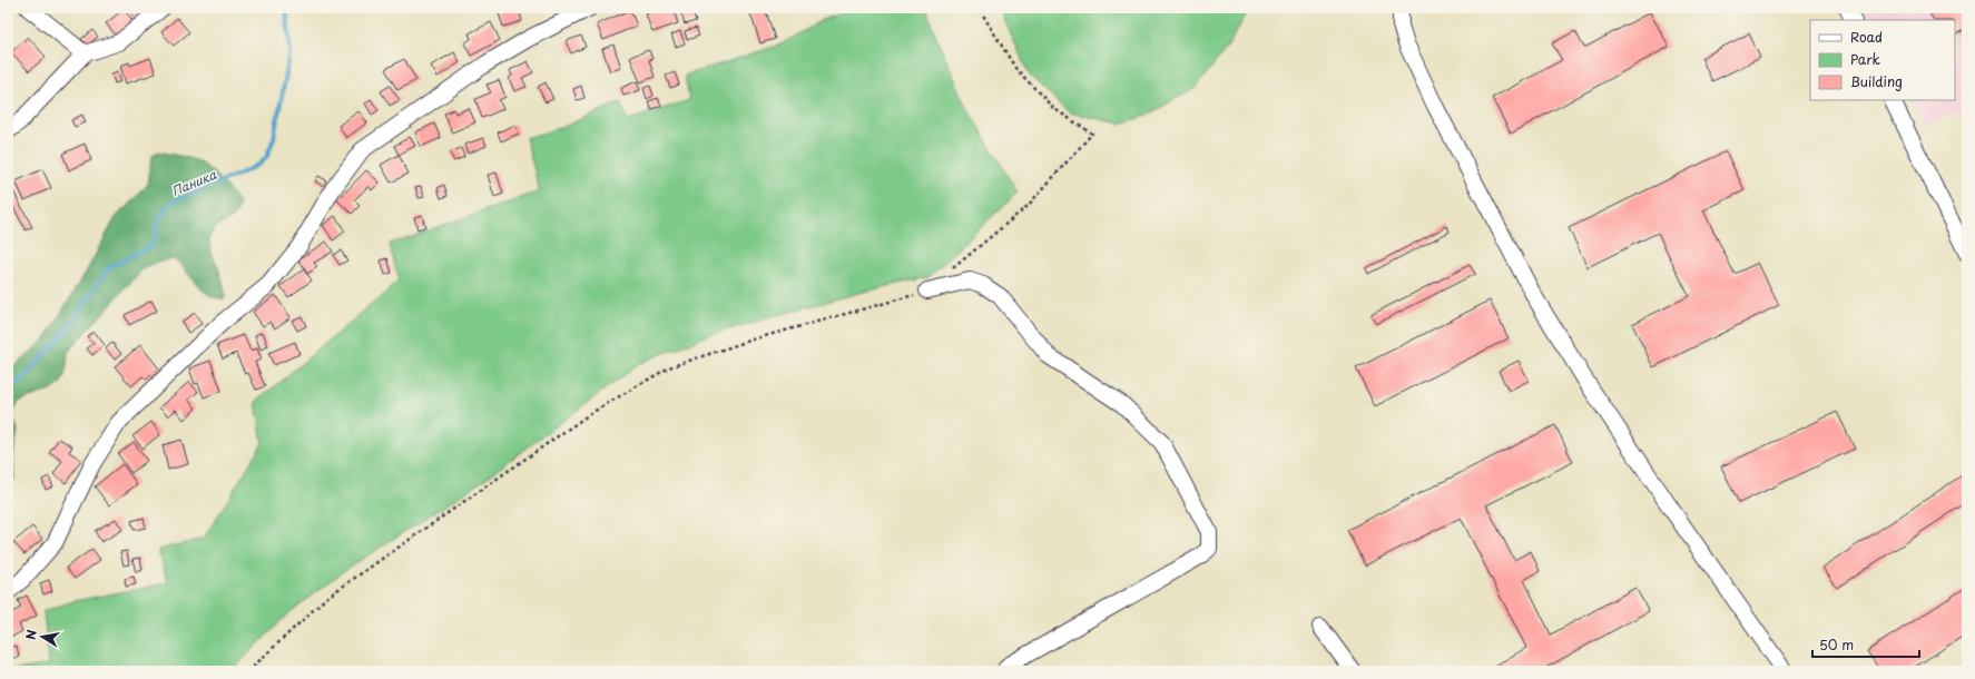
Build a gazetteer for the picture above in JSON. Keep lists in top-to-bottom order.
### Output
{
  "water": ["Паника"],
  "legend": ["Road", "Park", "Building"],
  "scale_bar": "50 m",
  "north": "left"
}
